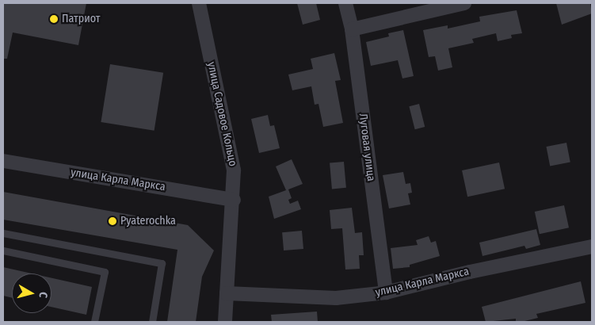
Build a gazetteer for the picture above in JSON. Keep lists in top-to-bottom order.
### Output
{
  "streets": {
    "street": ["улица Садовое Кольцо", "Луговая улица", "улица Карла Маркса"]
  },
  "crossings": [
    ["улица Садовое Кольцо", "улица Карла Маркса"],
    ["Луговая улица", "улица Карла Маркса"]
  ],
  "places": ["Патриот", "Pyaterochka"],
  "north": "right"
}
